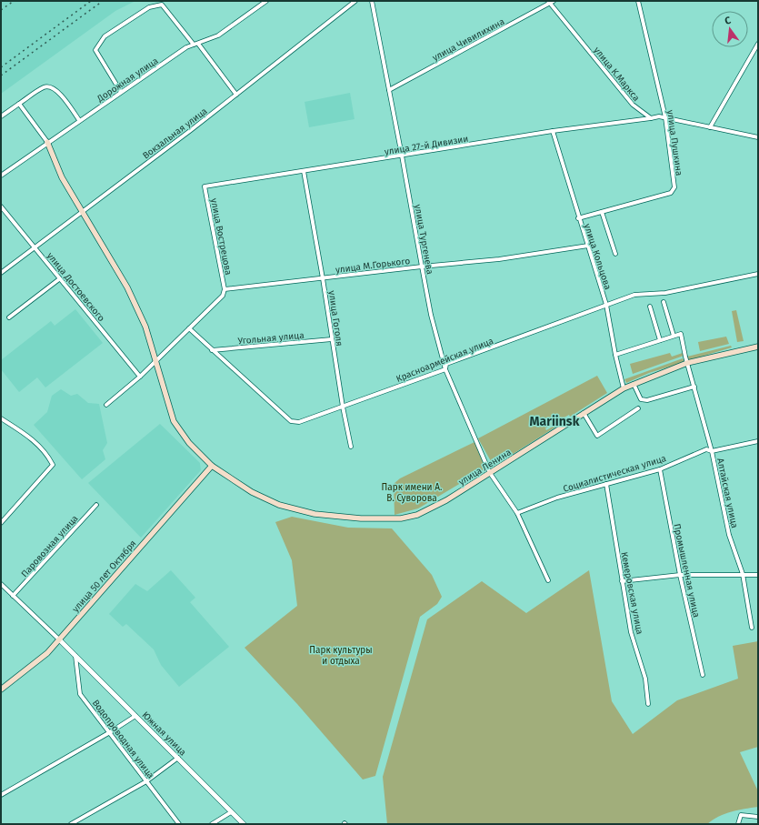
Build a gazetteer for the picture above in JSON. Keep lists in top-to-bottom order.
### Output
{
  "streets": {
    "main road": ["улица Ленина", "улица 50 лет Октября"],
    "street": [
      "улица Чивилихина",
      "улица К.Маркса",
      "Дорожная улица",
      "Вокзальная улица",
      "улица Пушкина",
      "улица 27-й Дивизии",
      "улица Вострецова",
      "улица Тургенева",
      "улица Кольцова",
      "улица М.Горького",
      "улица Достоевского",
      "улица Гоголя",
      "Угольная улица",
      "Красноармейская улица",
      "Социалистическая улица",
      "Алтайская улица",
      "Паровозная улица",
      "Промышленная улица",
      "Кемеровская улица",
      "Южная улица",
      "Водопроводная улица"
    ]
  },
  "crossings": [
    ["улица Чивилихина", "улица К.Маркса"],
    ["улица Чивилихина", "улица Тургенева"],
    ["улица К.Маркса", "улица 27-й Дивизии"],
    ["Дорожная улица", "улица Ленина"],
    ["Вокзальная улица", "улица Достоевского"],
    ["Вокзальная улица", "улица Ленина"],
    ["улица Пушкина", "улица Кольцова"],
    ["улица 27-й Дивизии", "улица Вострецова"],
    ["улица 27-й Дивизии", "улица Тургенева"],
    ["улица 27-й Дивизии", "улица Кольцова"],
    ["улица 27-й Дивизии", "улица Гоголя"],
    ["улица Вострецова", "улица М.Горького"],
    ["улица Тургенева", "улица М.Горького"],
    ["улица Тургенева", "Красноармейская улица"],
    ["улица Тургенева", "улица Ленина"],
    ["улица Тургенева", "Социалистическая улица"],
    ["улица Кольцова", "улица М.Горького"],
    ["улица Кольцова", "Красноармейская улица"],
    ["улица Кольцова", "улица Ленина"],
    ["улица М.Горького", "улица Гоголя"],
    ["улица Гоголя", "Угольная улица"],
    ["улица Гоголя", "Красноармейская улица"],
    ["Угольная улица", "Красноармейская улица"],
    ["улица Ленина", "Алтайская улица"],
    ["улица Ленина", "улица 50 лет Октября"],
    ["Социалистическая улица", "Алтайская улица"],
    ["Социалистическая улица", "Промышленная улица"],
    ["Социалистическая улица", "Кемеровская улица"],
    ["улица 50 лет Октября", "Южная улица"],
    ["Южная улица", "Водопроводная улица"]
  ],
  "districts": ["Mariinsk"],
  "parks": ["Парк имени А. В. Суворова", "Парк культуры и отдыха"],
  "north": "top"
}
